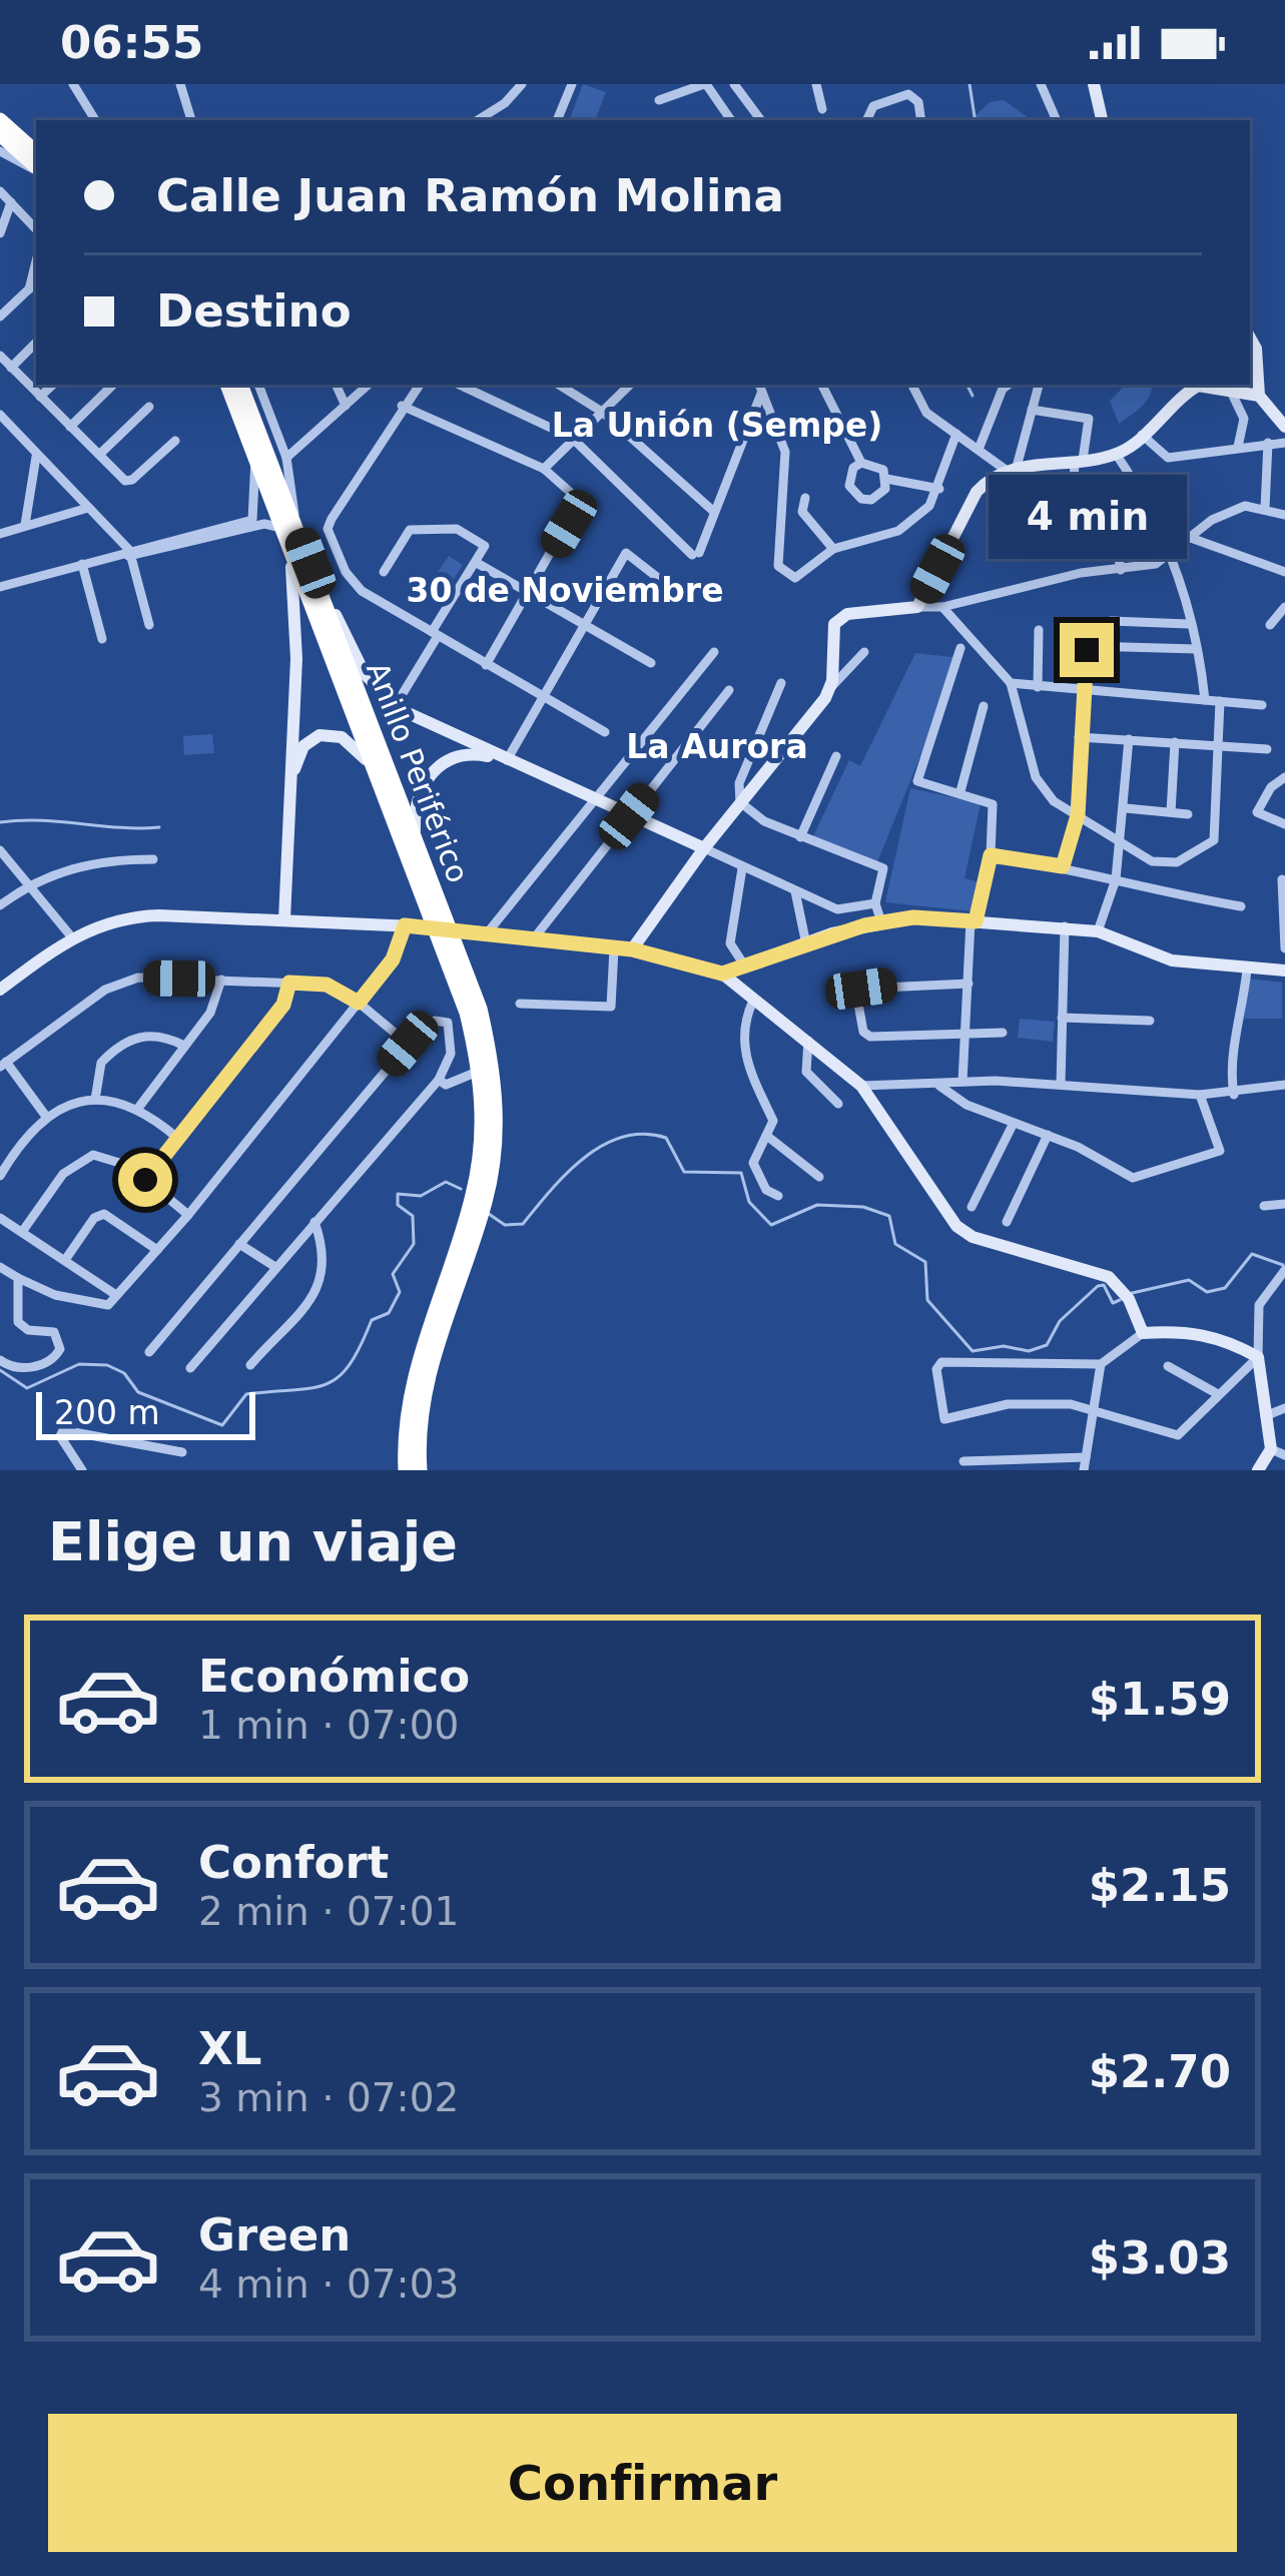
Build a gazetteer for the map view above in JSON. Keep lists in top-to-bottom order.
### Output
{
  "streets": {
    "highway": ["Anillo Periférico"]
  },
  "districts": ["La Unión (Sempe)", "30 de Noviembre", "La Aurora"],
  "scale_bar": "200 m",
  "page": {
    "status": "06:55",
    "banner": ["Calle Juan Ramón Molina", "Destino"],
    "bubble": "4 min",
    "scale": "200 m",
    "heading": "Elige un viaje",
    "list": [
      {
        "name": "Económico",
        "note": "1 min · 07:00",
        "value": "$1.59"
      },
      {
        "name": "Confort",
        "note": "2 min · 07:01",
        "value": "$2.15"
      },
      {
        "name": "XL",
        "note": "3 min · 07:02",
        "value": "$2.70"
      },
      {
        "name": "Green",
        "note": "4 min · 07:03",
        "value": "$3.03"
      }
    ],
    "buttons": "Confirmar"
  }
}
